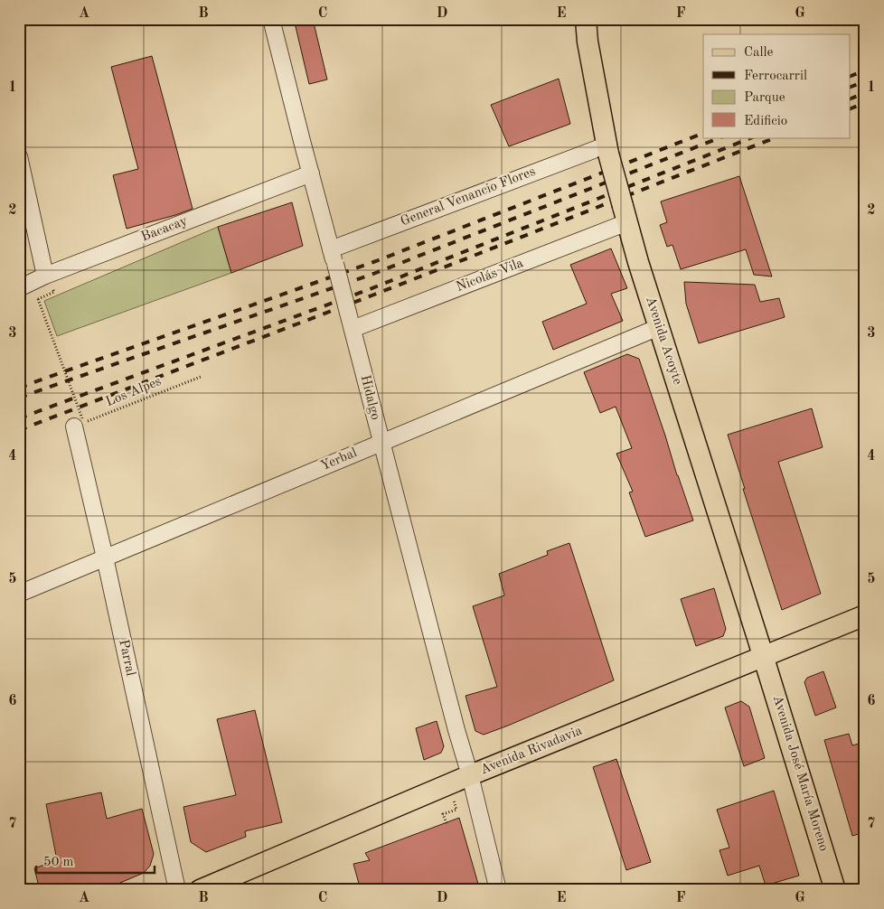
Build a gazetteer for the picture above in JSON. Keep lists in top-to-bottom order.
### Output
{
  "streets": {
    "main road": ["Avenida Acoyte", "Avenida Rivadavia", "Avenida José María Moreno"],
    "street": [
      "General Venancio Flores",
      "Bacacay",
      "Nicolás Vila",
      "Hidalgo",
      "Yerbal",
      "Parral"
    ],
    "path": ["Los Alpes"]
  },
  "crossings": [
    ["General Venancio Flores", "Avenida Acoyte"],
    ["General Venancio Flores", "Hidalgo"],
    ["Bacacay", "Hidalgo"],
    ["Nicolás Vila", "Avenida Acoyte"],
    ["Nicolás Vila", "Hidalgo"],
    ["Avenida Acoyte", "Yerbal"],
    ["Avenida Acoyte", "Avenida Rivadavia"],
    ["Avenida Acoyte", "Avenida José María Moreno"],
    ["Los Alpes", "Parral"],
    ["Hidalgo", "Yerbal"],
    ["Hidalgo", "Avenida Rivadavia"],
    ["Yerbal", "Parral"],
    ["Avenida Rivadavia", "Avenida José María Moreno"]
  ],
  "legend": [
    "Calle",
    "Ferrocarril",
    "Parque",
    "Edificio"
  ],
  "scale_bar": "50 m",
  "grid": {
    "columns": [
      "A",
      "B",
      "C",
      "D",
      "E",
      "F",
      "G"
    ],
    "rows": [
      "1",
      "2",
      "3",
      "4",
      "5",
      "6",
      "7"
    ]
  }
}
